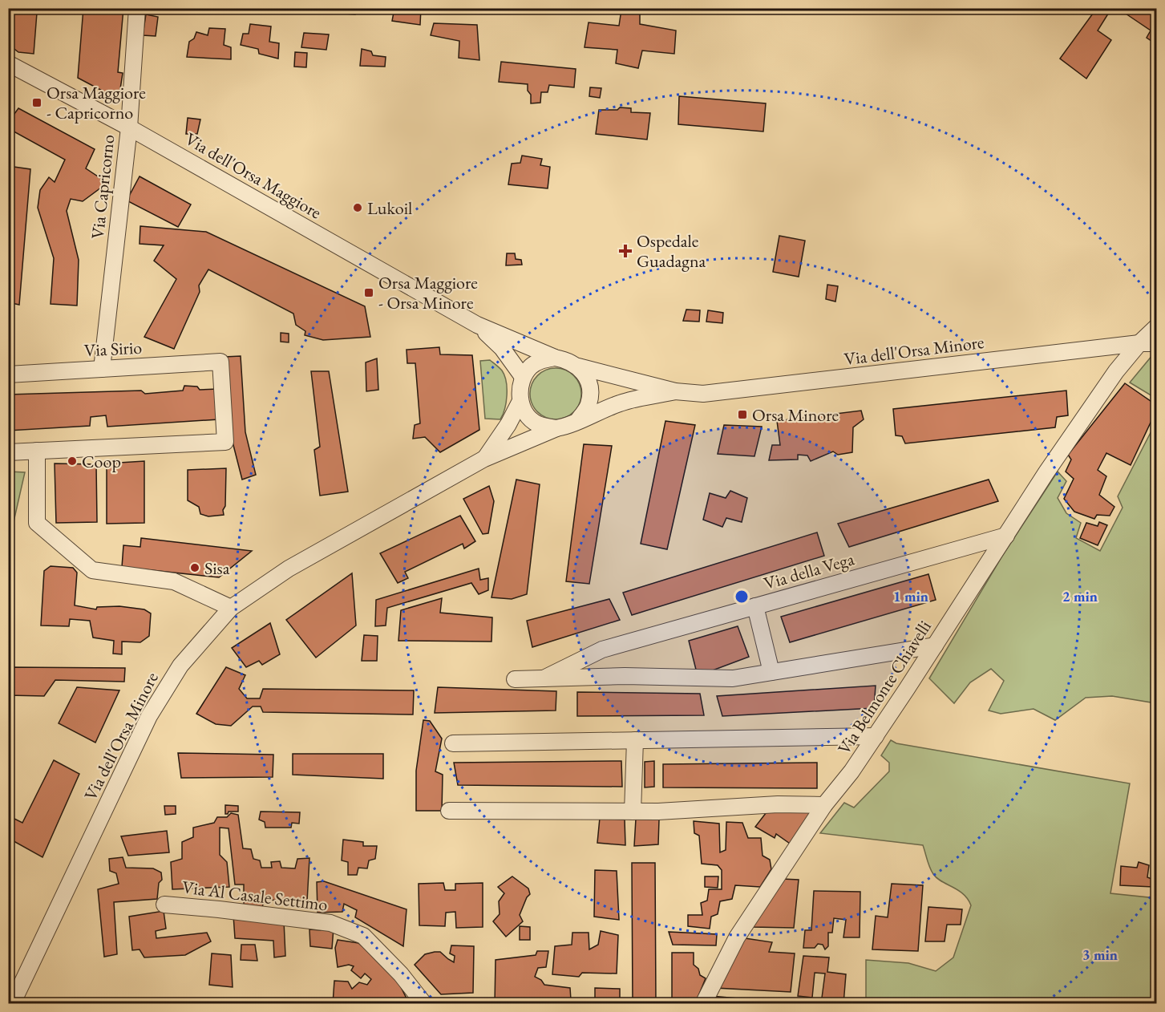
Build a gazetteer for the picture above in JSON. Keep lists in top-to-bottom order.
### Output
{
  "streets": {
    "street": [
      "Via dell'Orsa Maggiore",
      "Via Capricorno",
      "Via Sirio",
      "Via dell'Orsa Minore",
      "Via della Vega",
      "Via Belmonte Chiavelli",
      "Via Al Casale Settimo"
    ]
  },
  "crossings": [
    ["Via dell'Orsa Maggiore", "Via Capricorno"],
    ["Via Capricorno", "Via Sirio"],
    ["Via dell'Orsa Minore", "Via Belmonte Chiavelli"],
    ["Via della Vega", "Via Belmonte Chiavelli"]
  ],
  "places": {
    "transit": ["Orsa Maggiore - Capricorno", "Orsa Maggiore - Orsa Minore", "Orsa Minore"],
    "other": ["Lukoil", "Coop", "Sisa"],
    "health": ["Ospedale Guadagna"]
  },
  "rings": ["1 min", "2 min", "3 min"]
}
